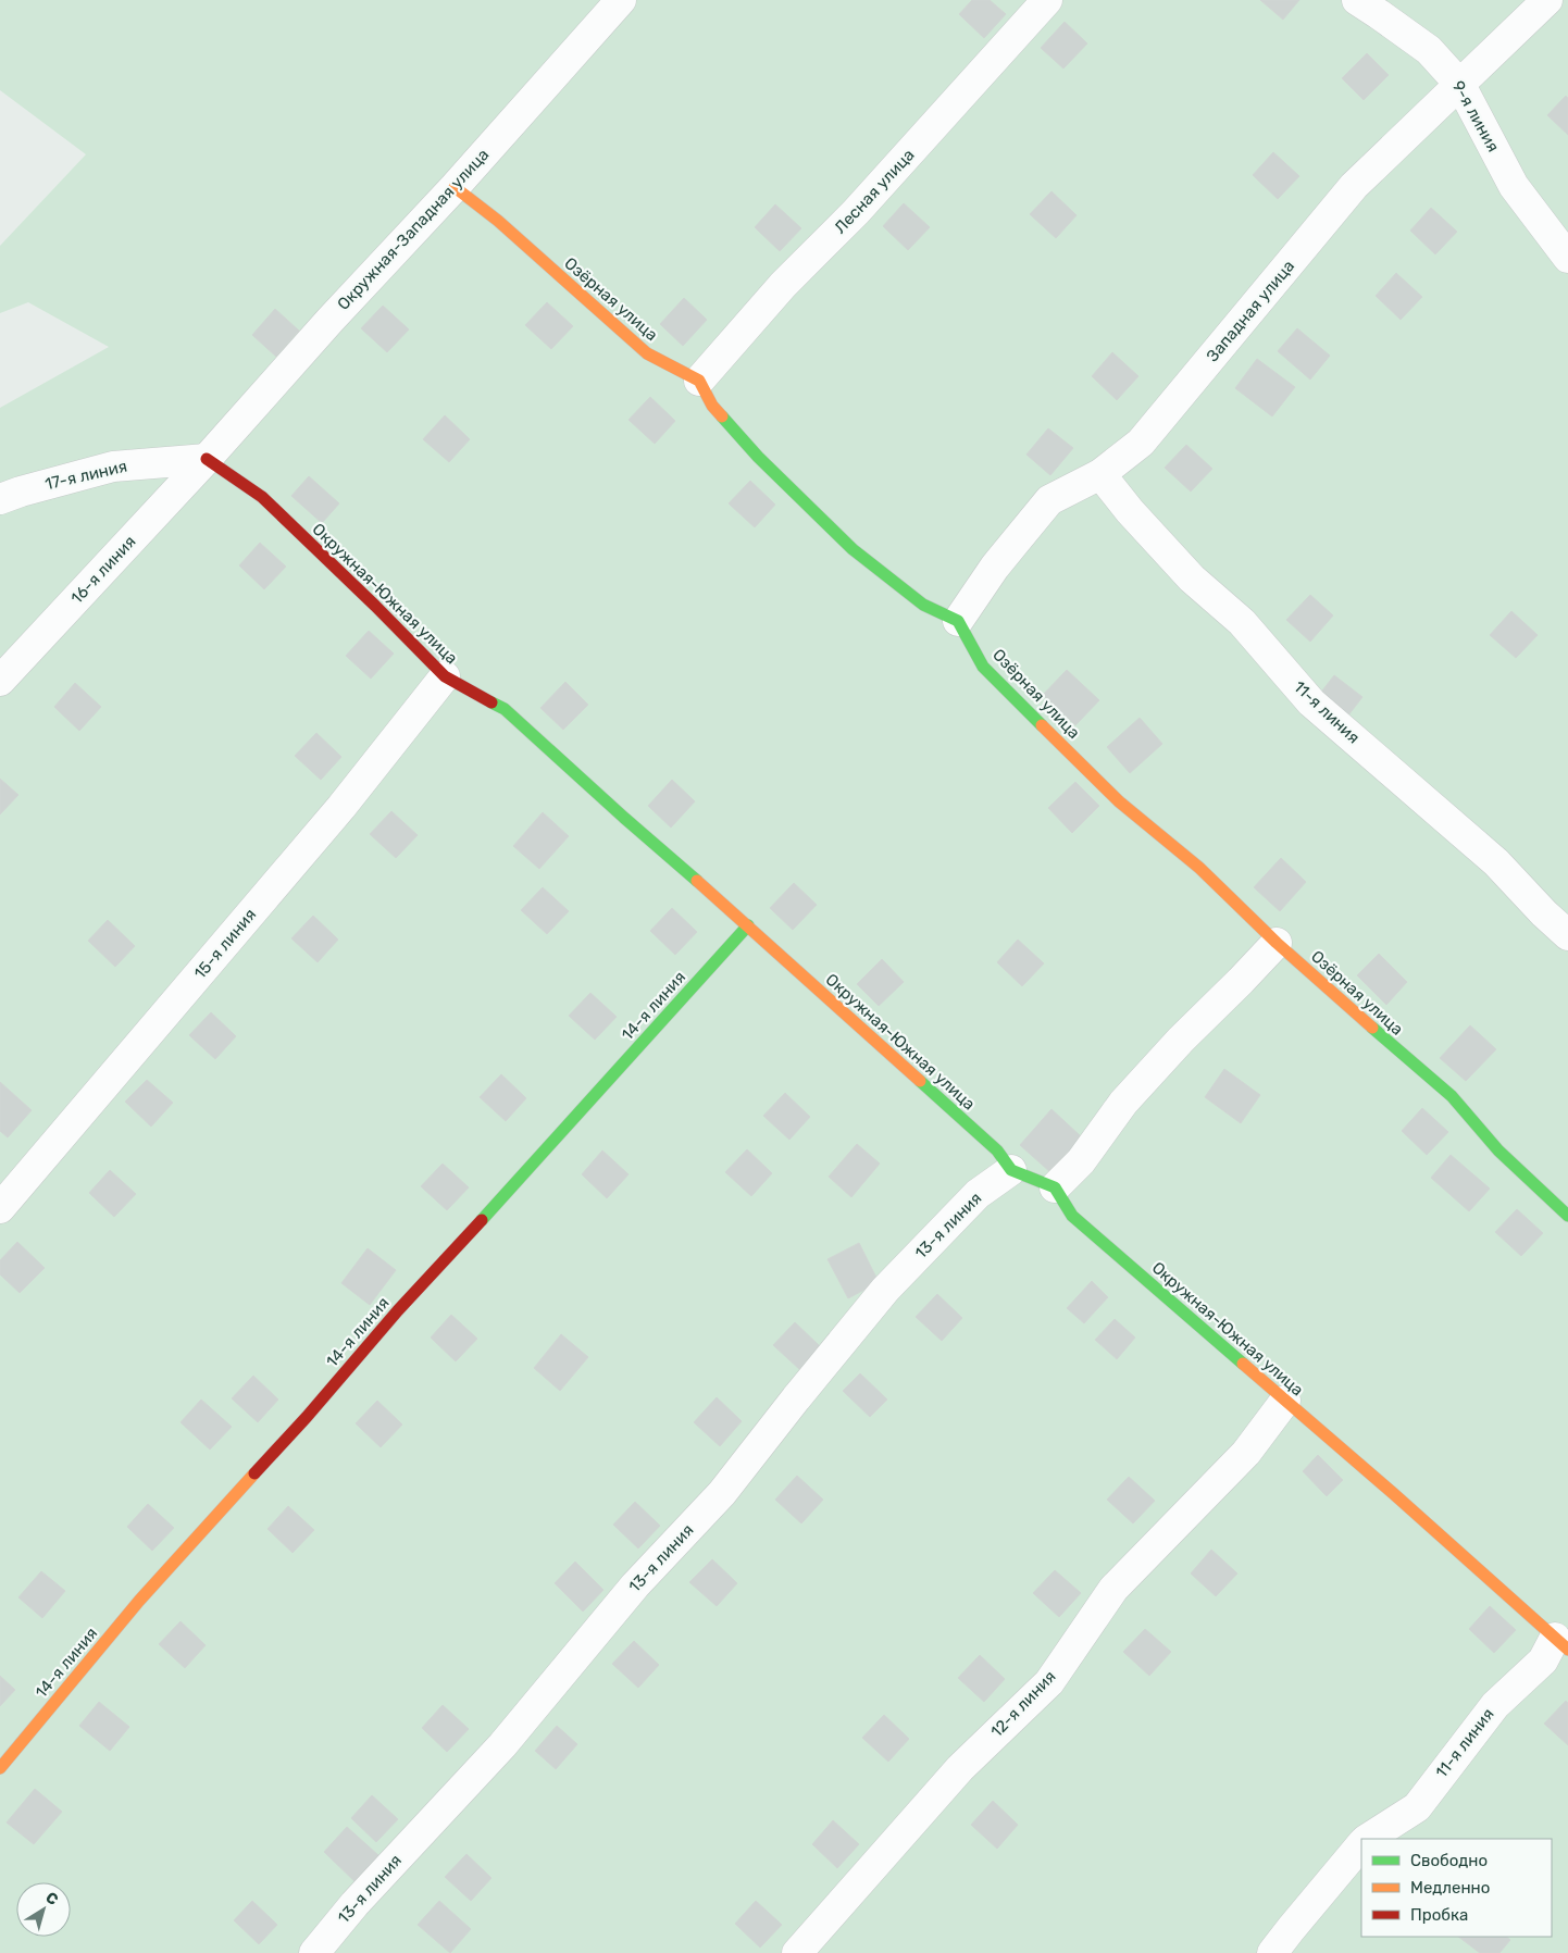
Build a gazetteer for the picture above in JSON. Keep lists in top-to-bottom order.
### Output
{
  "streets": {
    "street": [
      "9-я линия",
      "Лесная улица",
      "Окружная-Западная улица",
      "Озёрная улица",
      "Западная улица",
      "17-я линия",
      "16-я линия",
      "Окружная-Южная улица",
      "11-я линия",
      "15-я линия",
      "14-я линия",
      "13-я линия",
      "12-я линия"
    ]
  },
  "crossings": [
    ["9-я линия", "Западная улица"],
    ["Лесная улица", "Озёрная улица"],
    ["Окружная-Западная улица", "Озёрная улица"],
    ["Окружная-Западная улица", "17-я линия"],
    ["Окружная-Западная улица", "16-я линия"],
    ["Окружная-Западная улица", "Окружная-Южная улица"],
    ["Озёрная улица", "Западная улица"],
    ["Западная улица", "11-я линия"],
    ["17-я линия", "16-я линия"],
    ["17-я линия", "Окружная-Южная улица"],
    ["16-я линия", "Окружная-Южная улица"],
    ["Окружная-Южная улица", "11-я линия"],
    ["Окружная-Южная улица", "15-я линия"],
    ["Окружная-Южная улица", "14-я линия"],
    ["Окружная-Южная улица", "13-я линия"],
    ["Окружная-Южная улица", "12-я линия"]
  ],
  "legend": ["Свободно", "Медленно", "Пробка"],
  "north": "top right"
}
